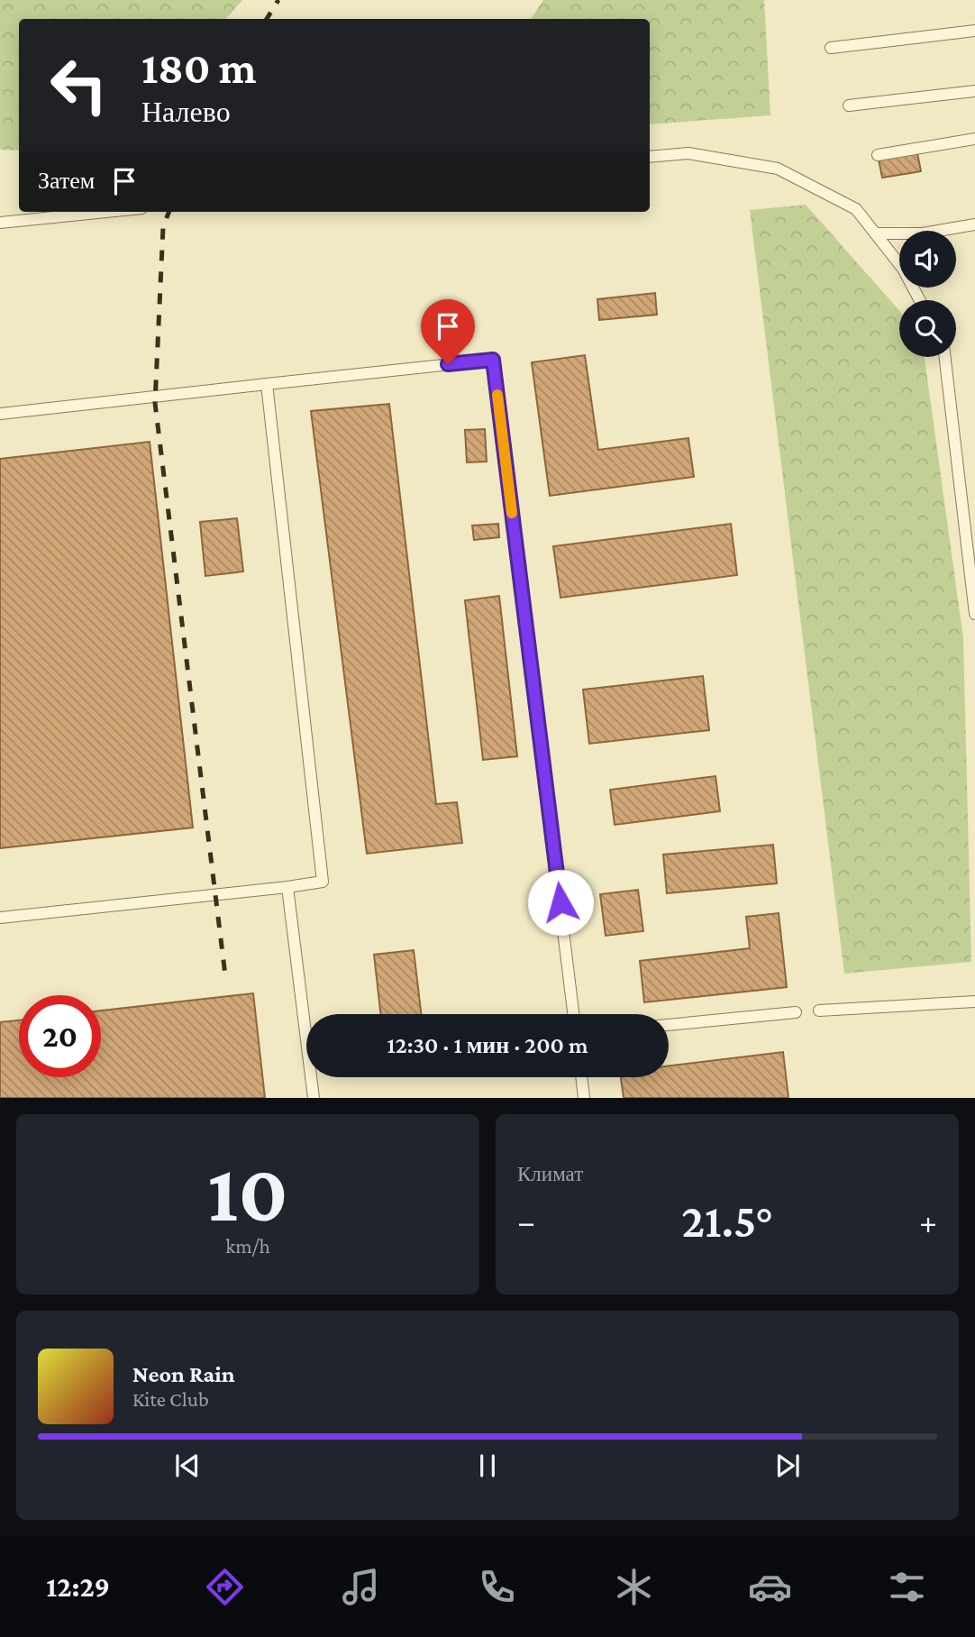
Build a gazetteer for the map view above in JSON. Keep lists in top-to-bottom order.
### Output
{
  "page": {
    "turn": ["180 m", "Налево"],
    "then": "Затем",
    "limit": "20",
    "trip": "12:30 · 1 мин · 200 m",
    "tile": [
      ["10", "km/h"],
      "Климат"
    ],
    "heat": ["−", "21.5°", "+"],
    "song": ["Neon Rain", "Kite Club"],
    "tabs": "12:29"
  }
}
